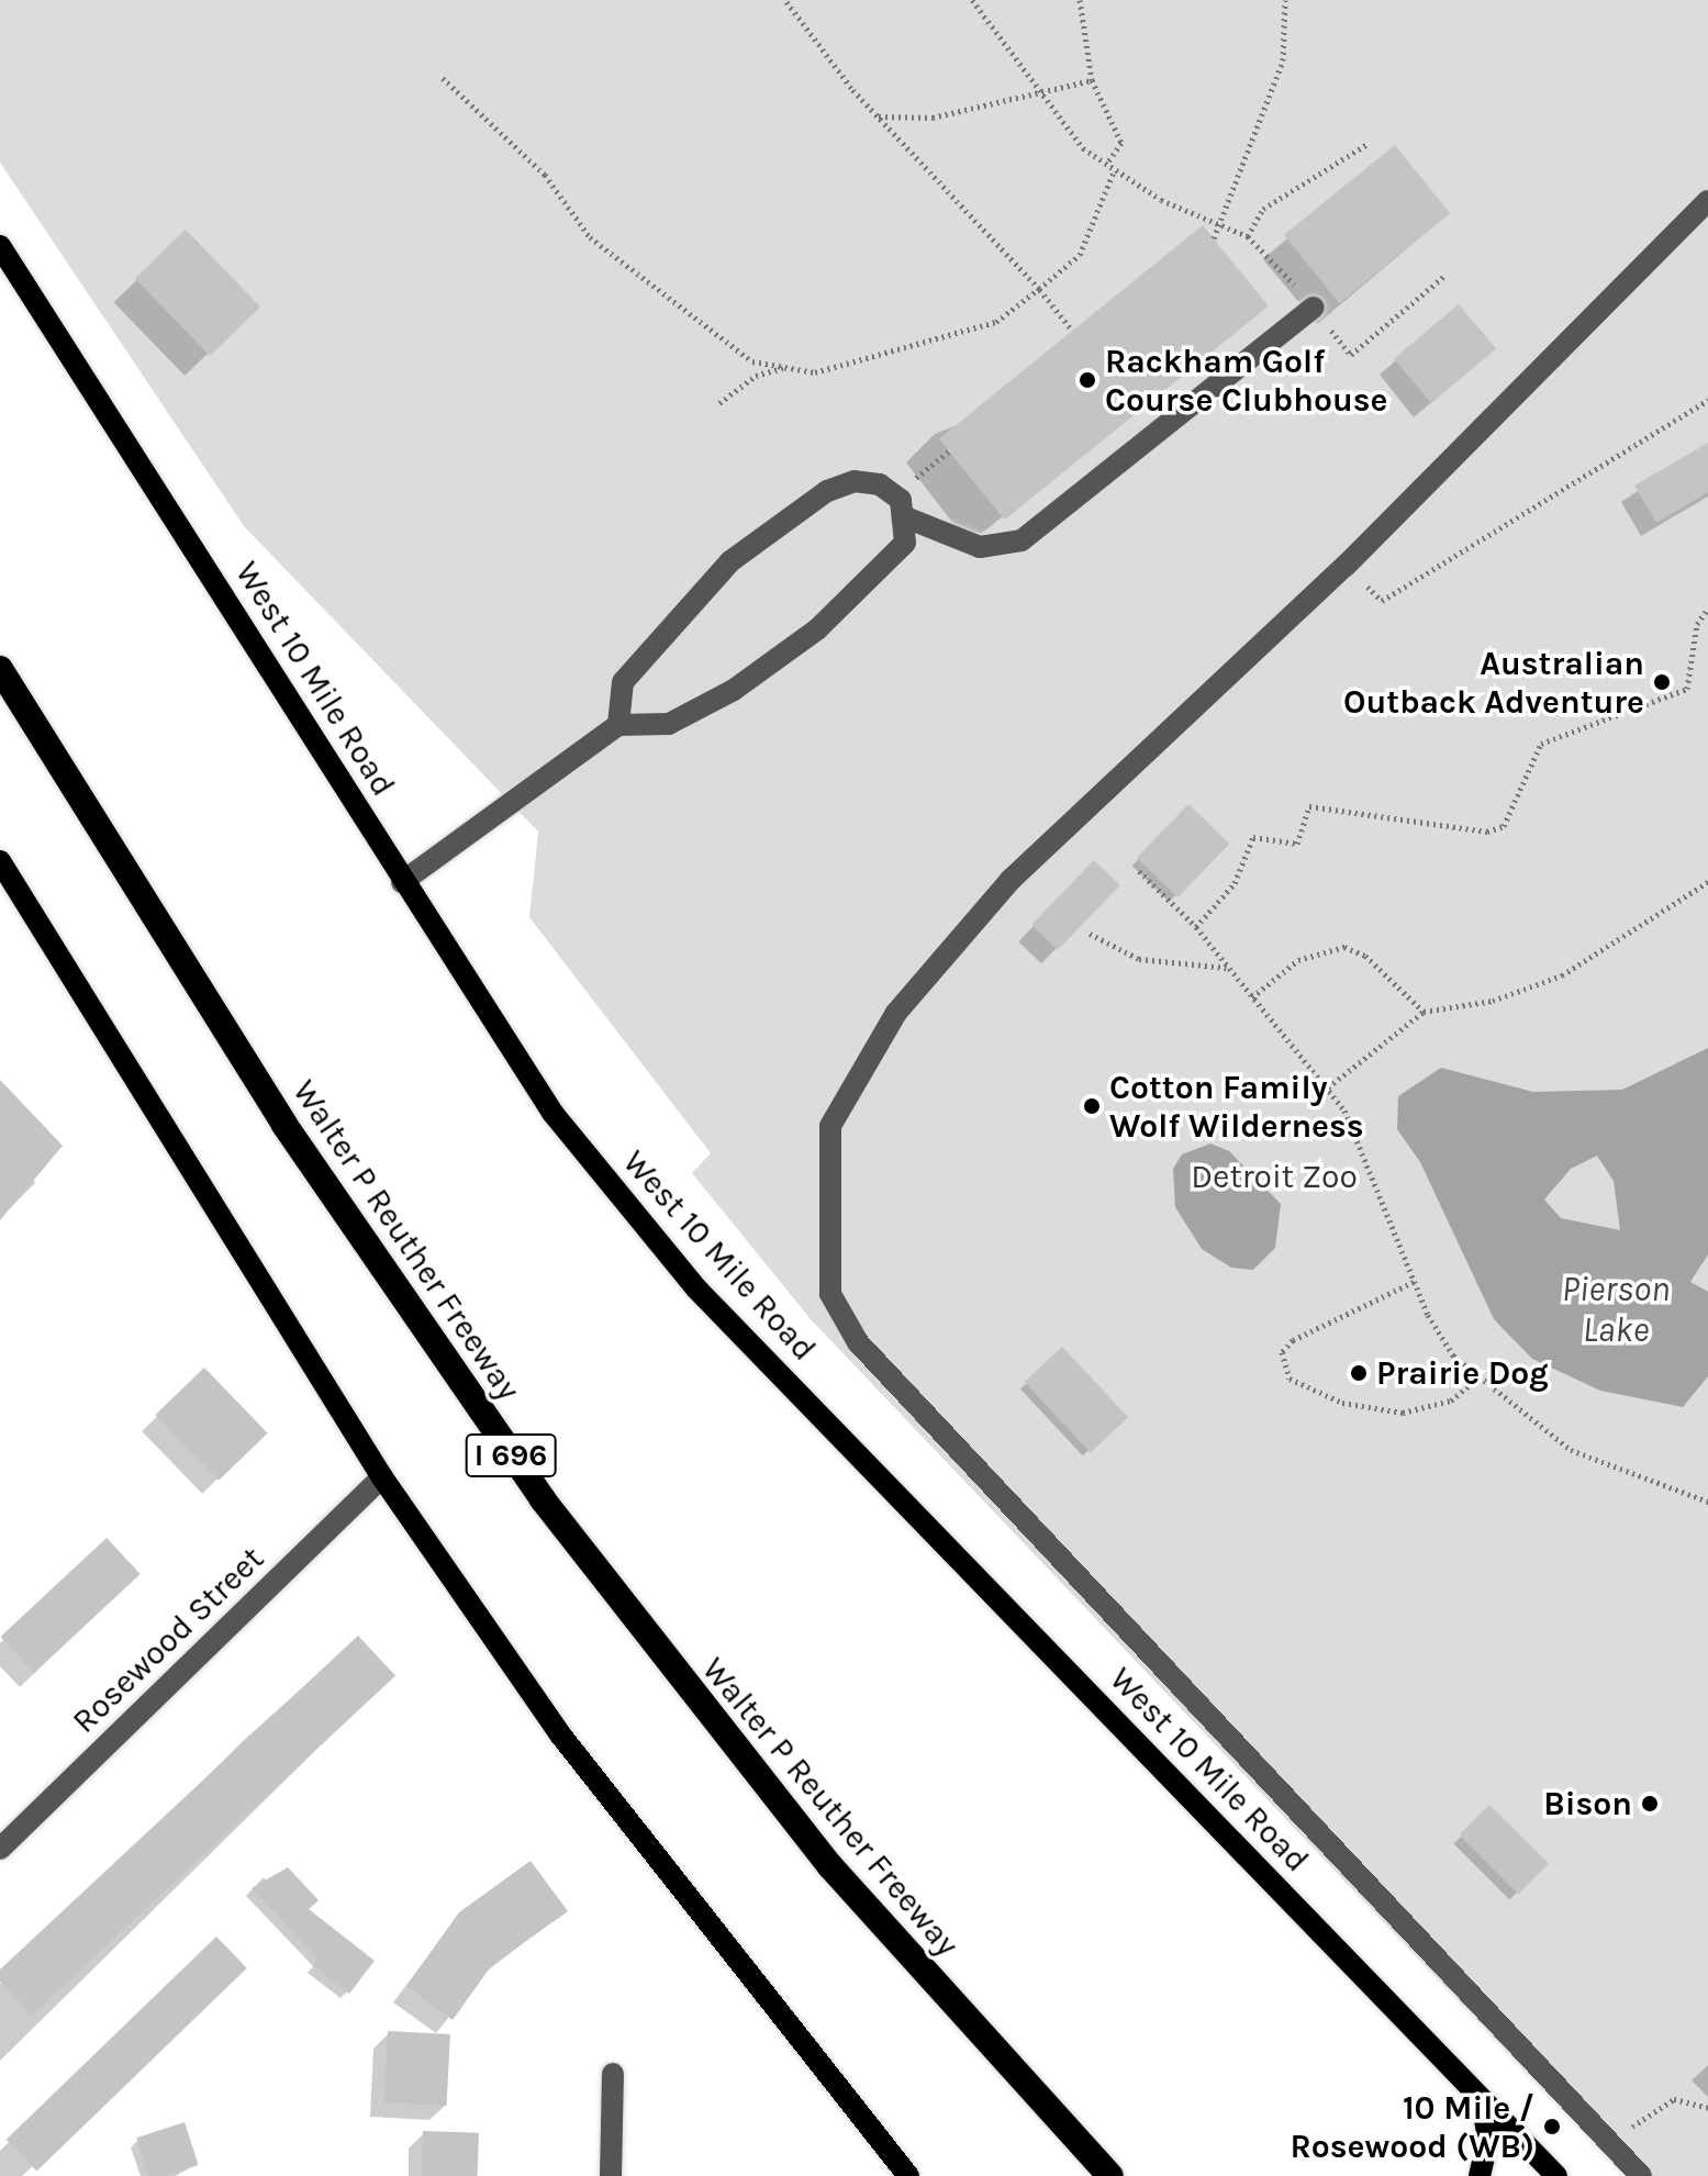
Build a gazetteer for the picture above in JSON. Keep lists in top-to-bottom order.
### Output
{
  "streets": {
    "highway": ["Walter P Reuther Freeway", "I 696"],
    "main road": ["West 10 Mile Road"],
    "street": ["Rosewood Street"]
  },
  "water": ["Pierson Lake"],
  "parks": ["Detroit Zoo"],
  "places": [
    "Rackham Golf Course Clubhouse",
    "Australian Outback Adventure",
    "Cotton Family Wolf Wilderness",
    "Prairie Dog",
    "Bison",
    "10 Mile / Rosewood (WB)"
  ]
}
